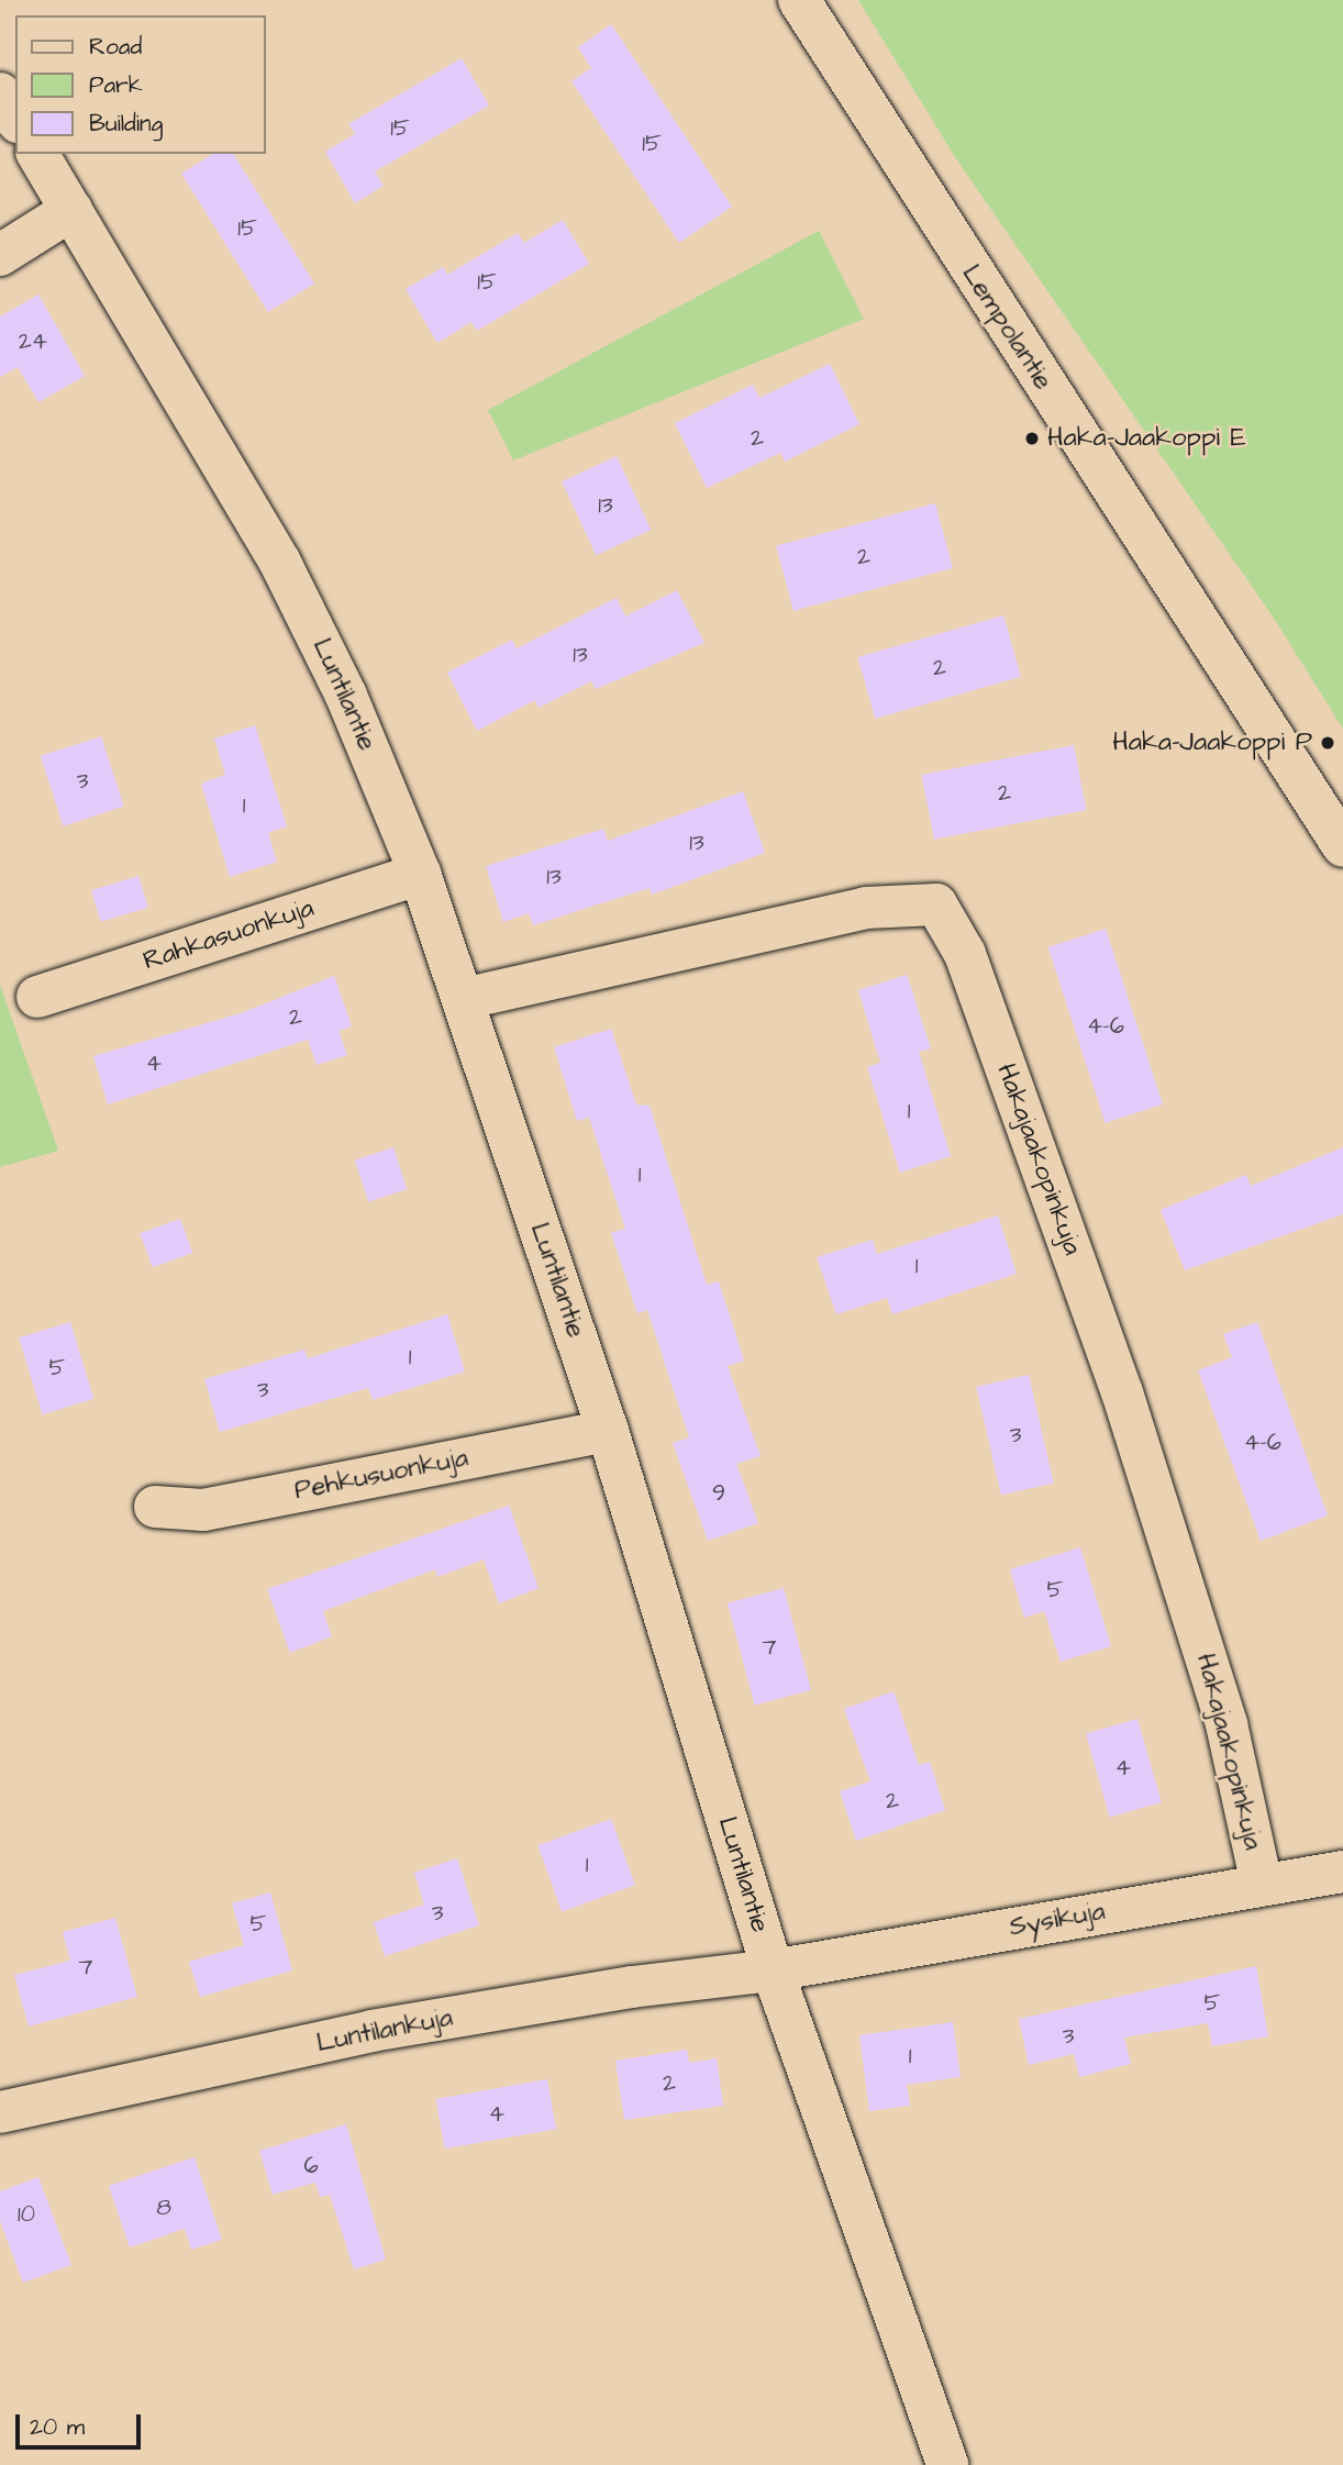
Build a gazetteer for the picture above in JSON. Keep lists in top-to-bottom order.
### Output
{
  "streets": {
    "street": [
      "Lempolantie",
      "Luntilantie",
      "Rahkasuonkuja",
      "Hakajaakopinkuja",
      "Pehkusuonkuja",
      "Sysikuja",
      "Luntilankuja"
    ]
  },
  "crossings": [
    ["Luntilantie", "Rahkasuonkuja"],
    ["Luntilantie", "Hakajaakopinkuja"],
    ["Luntilantie", "Pehkusuonkuja"],
    ["Luntilantie", "Sysikuja"],
    ["Luntilantie", "Luntilankuja"],
    ["Hakajaakopinkuja", "Sysikuja"],
    ["Sysikuja", "Luntilankuja"]
  ],
  "places": ["Haka-Jaakoppi E", "Haka-Jaakoppi P"],
  "house_numbers": [
    "15",
    "15",
    "15",
    "15",
    "24",
    "2",
    "13",
    "2",
    "13",
    "2",
    "3",
    "2",
    "1",
    "13",
    "13",
    "2",
    "4-6",
    "4",
    "1",
    "1",
    "1",
    "1",
    "5",
    "3",
    "3",
    "4-6",
    "9",
    "5",
    "7",
    "4",
    "2",
    "1",
    "3",
    "5",
    "7",
    "5",
    "3",
    "1",
    "2",
    "4",
    "6",
    "8",
    "10"
  ],
  "legend": ["Road", "Park", "Building"],
  "scale_bar": "20 m"
}
